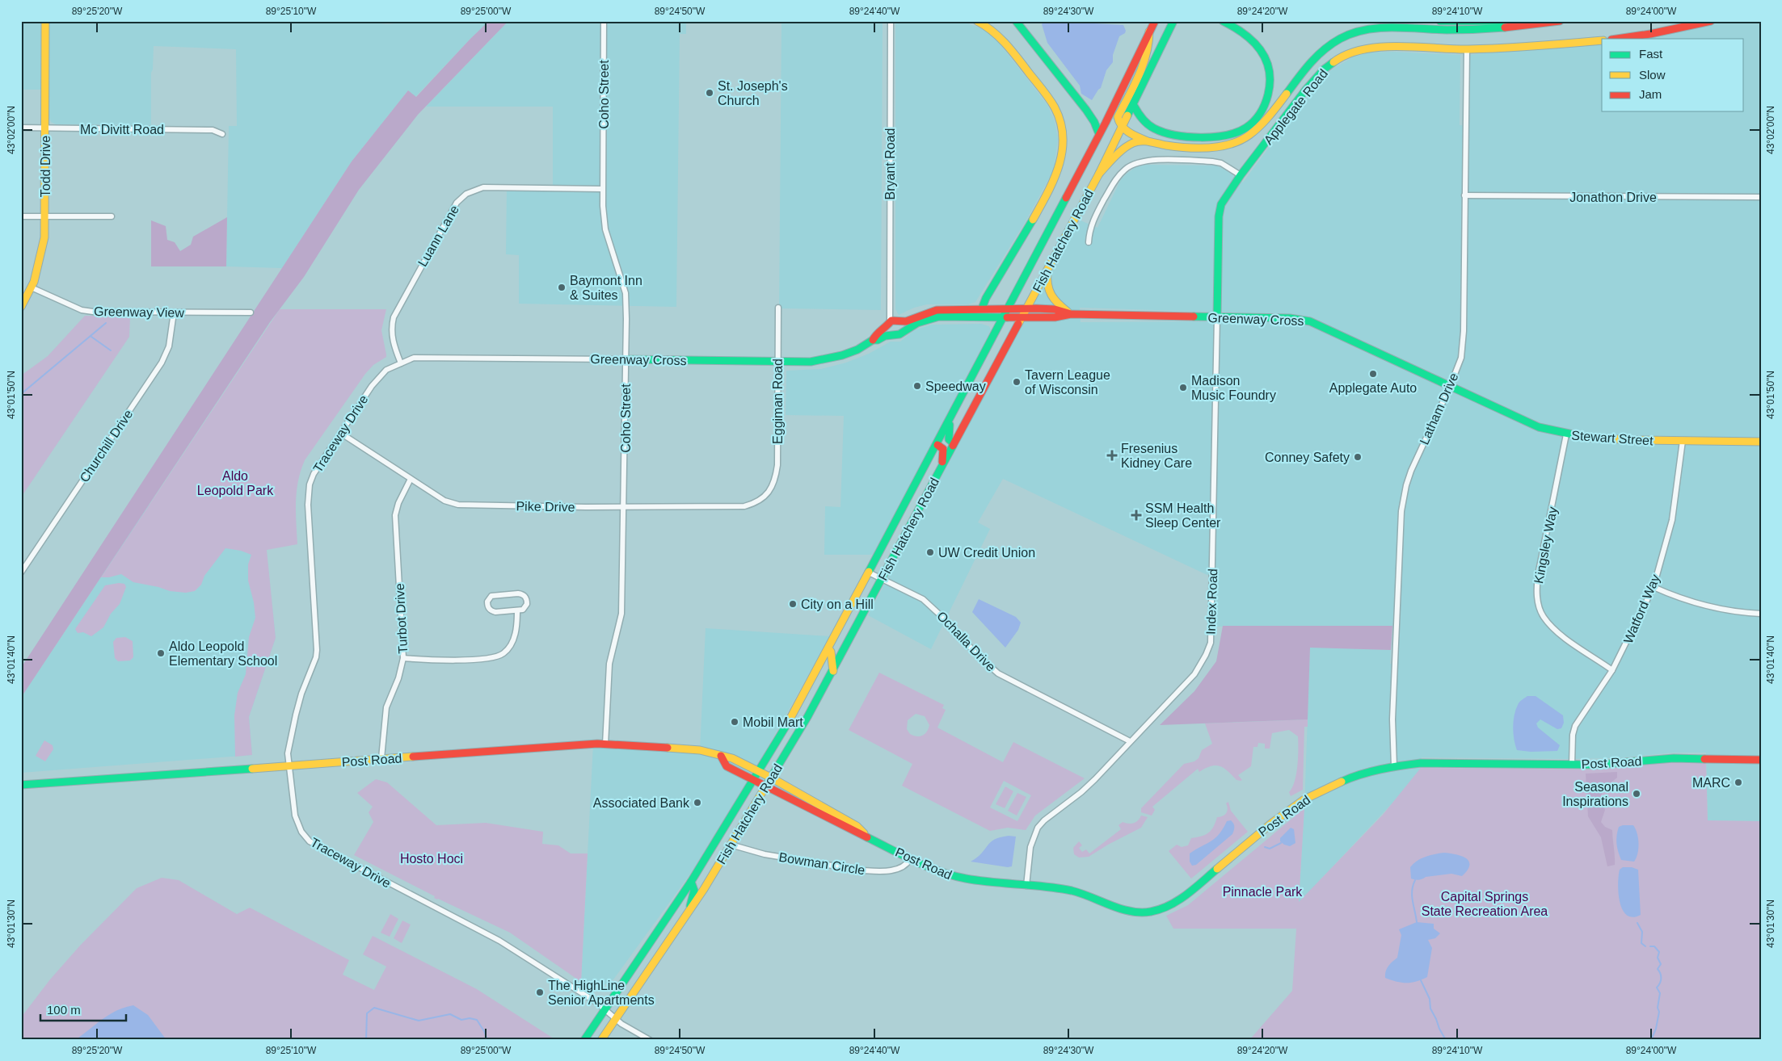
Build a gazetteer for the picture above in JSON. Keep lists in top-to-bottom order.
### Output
{
  "streets": {
    "main road": [
      "Applegate Road",
      "Bryant Road",
      "Todd Drive",
      "Fish Hatchery Road",
      "Greenway Cross",
      "Stewart Street",
      "Post Road"
    ],
    "street": [
      "Coho Street",
      "Mc Divitt Road",
      "Jonathon Drive",
      "Luann Lane",
      "Greenway View",
      "Eggiman Road",
      "Latham Drive",
      "Traceway Drive",
      "Churchill Drive",
      "Pike Drive",
      "Kingsley Way",
      "Index Road",
      "Watford Way",
      "Turbot Drive",
      "Ochalla Drive",
      "Bowman Circle"
    ]
  },
  "crossings": [
    ["Coho Street", "Luann Lane"],
    ["Coho Street", "Greenway Cross"],
    ["Coho Street", "Pike Drive"],
    ["Coho Street", "Post Road"],
    ["Applegate Road", "Greenway Cross"],
    ["Applegate Road", "Latham Drive"],
    ["Applegate Road", "Index Road"],
    ["Mc Divitt Road", "Todd Drive"],
    ["Bryant Road", "Greenway Cross"],
    ["Todd Drive", "Greenway View"],
    ["Jonathon Drive", "Latham Drive"],
    ["Luann Lane", "Greenway Cross"],
    ["Luann Lane", "Traceway Drive"],
    ["Fish Hatchery Road", "Greenway Cross"],
    ["Fish Hatchery Road", "Traceway Drive"],
    ["Fish Hatchery Road", "Ochalla Drive"],
    ["Fish Hatchery Road", "Post Road"],
    ["Fish Hatchery Road", "Bowman Circle"],
    ["Greenway View", "Churchill Drive"],
    ["Greenway Cross", "Eggiman Road"],
    ["Greenway Cross", "Latham Drive"],
    ["Greenway Cross", "Traceway Drive"],
    ["Greenway Cross", "Stewart Street"],
    ["Greenway Cross", "Index Road"],
    ["Eggiman Road", "Pike Drive"],
    ["Latham Drive", "Stewart Street"],
    ["Latham Drive", "Post Road"],
    ["Traceway Drive", "Pike Drive"],
    ["Traceway Drive", "Post Road"],
    ["Stewart Street", "Kingsley Way"],
    ["Stewart Street", "Watford Way"],
    ["Pike Drive", "Turbot Drive"],
    ["Kingsley Way", "Watford Way"],
    ["Index Road", "Ochalla Drive"],
    ["Index Road", "Post Road"],
    ["Watford Way", "Post Road"],
    ["Turbot Drive", "Post Road"],
    ["Post Road", "Bowman Circle"]
  ],
  "parks": [
    "Aldo Leopold Park",
    "Hosto Hoci",
    "Pinnacle Park",
    "Capital Springs State Recreation Area"
  ],
  "places": {
    "other": [
      "St. Joseph's Church",
      "Baymont Inn & Suites",
      "Applegate Auto",
      "Tavern League of Wisconsin",
      "Speedway",
      "Madison Music Foundry",
      "Conney Safety",
      "UW Credit Union",
      "City on a Hill",
      "Aldo Leopold Elementary School",
      "Mobil Mart",
      "MARC",
      "Seasonal Inspirations",
      "Associated Bank",
      "The HighLine Senior Apartments"
    ],
    "health": ["Fresenius Kidney Care", "SSM Health Sleep Center"]
  },
  "legend": ["Fast", "Slow", "Jam"],
  "scale_bar": "100 m",
  "coordinates": [
    "89°25'20\"W",
    "89°25'10\"W",
    "89°25'00\"W",
    "89°24'50\"W",
    "89°24'40\"W",
    "89°24'30\"W",
    "89°24'20\"W",
    "89°24'10\"W",
    "89°24'00\"W",
    "43°02'00\"N",
    "43°01'50\"N",
    "43°01'40\"N",
    "43°01'30\"N"
  ]
}
